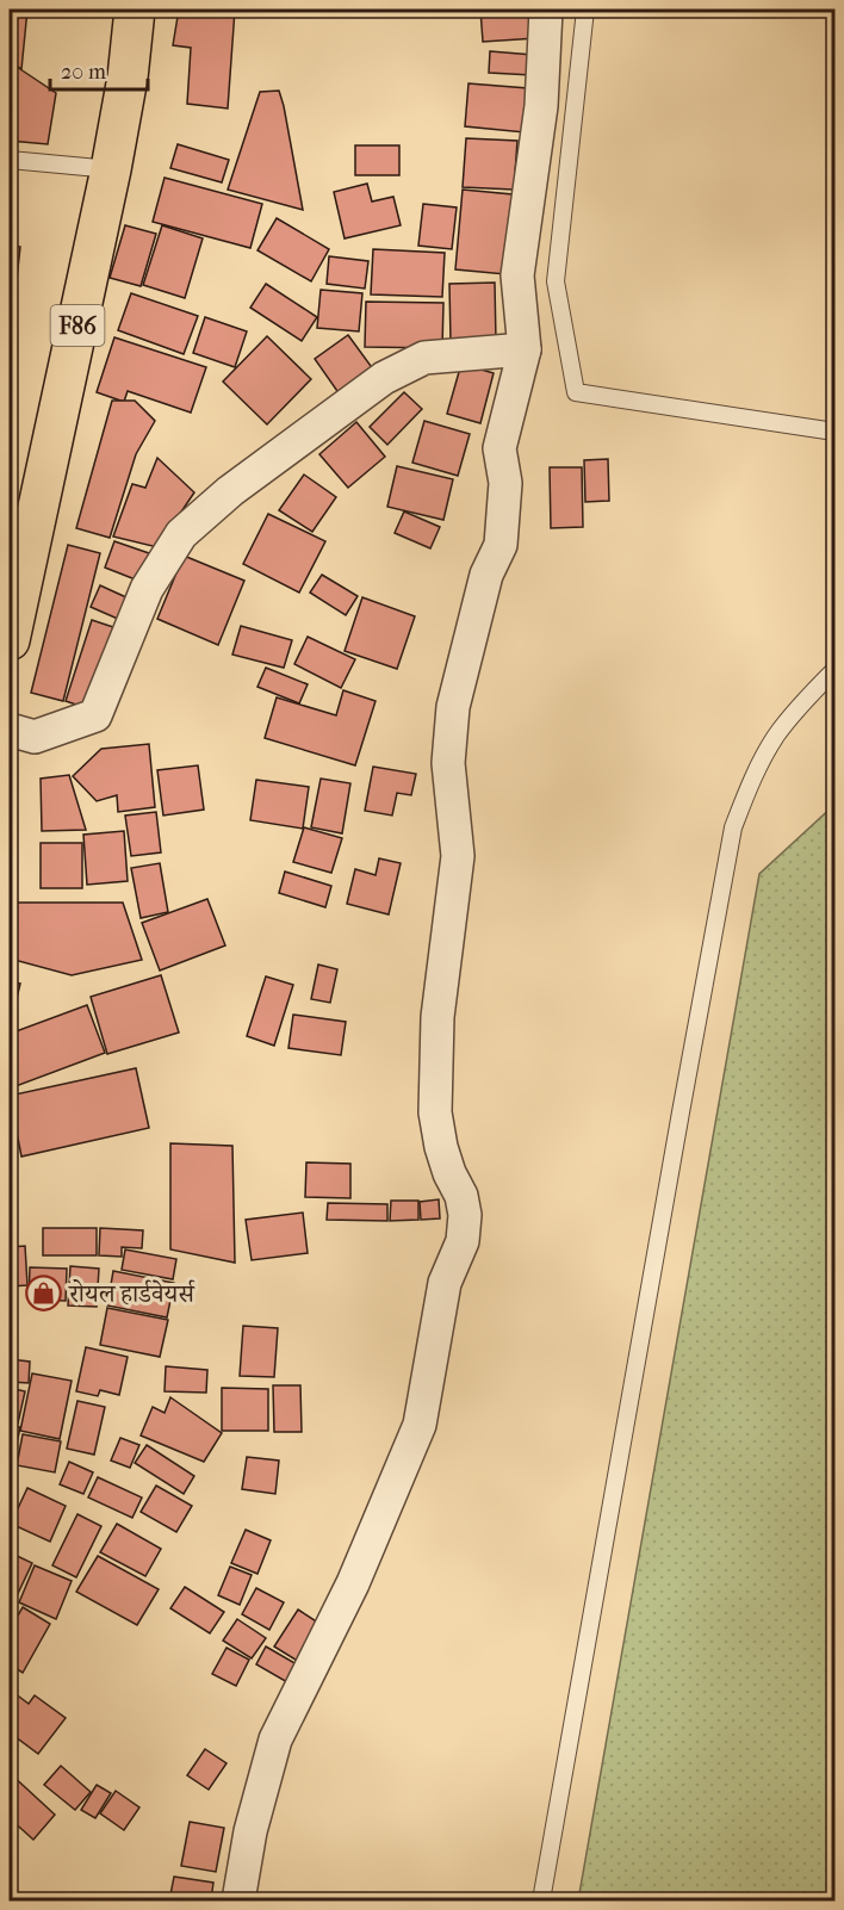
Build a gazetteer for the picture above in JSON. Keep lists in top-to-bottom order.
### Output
{
  "streets": {
    "main road": ["F86"]
  },
  "places": {
    "shop": ["रोयल हार्डवेयर्स"]
  },
  "scale_bar": "20 m"
}
